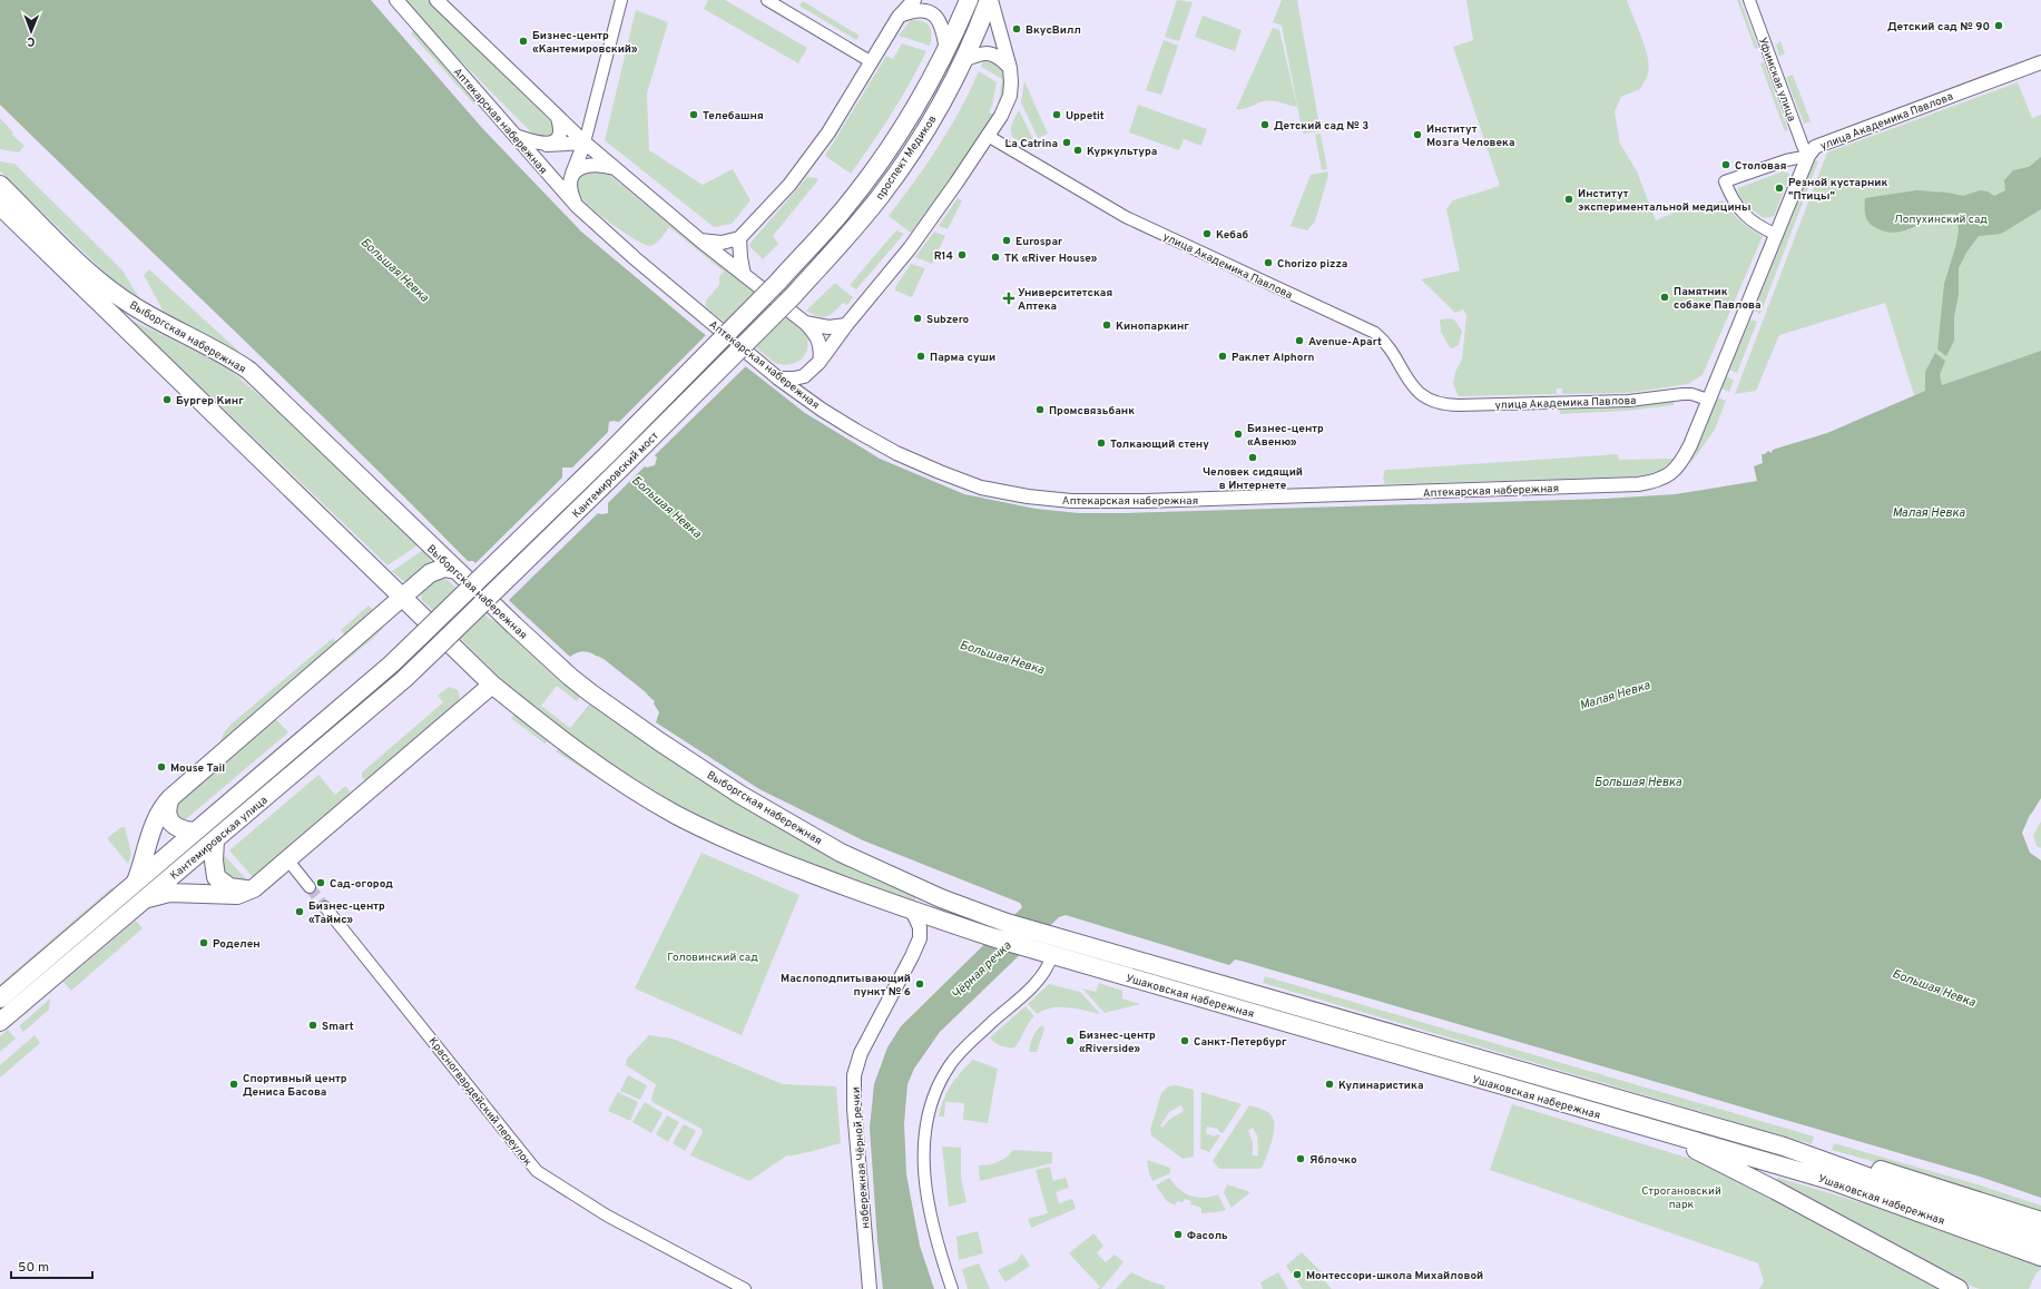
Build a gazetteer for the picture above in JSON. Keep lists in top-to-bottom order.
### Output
{
  "streets": {
    "main road": [
      "проспект Медиков",
      "Выборгская набережная",
      "Кантемировский мост",
      "Кантемировская улица",
      "Ушаковская набережная"
    ],
    "street": [
      "Уфимская улица",
      "Аптекарская набережная",
      "улица Академика Павлова",
      "Красногвардейский переулок",
      "набережная Чёрной речки"
    ]
  },
  "crossings": [
    ["Уфимская улица", "улица Академика Павлова"],
    ["Аптекарская набережная", "улица Академика Павлова"],
    ["проспект Медиков", "Кантемировский мост"],
    ["Выборгская набережная", "Ушаковская набережная"],
    ["Выборгская набережная", "набережная Чёрной речки"],
    ["Кантемировский мост", "Кантемировская улица"]
  ],
  "water": ["Большая Невка", "Малая Невка", "Чёрная речка"],
  "parks": ["Лопухинский сад", "Головинский сад", "Строгановский парк"],
  "places": {
    "other": [
      "Детский сад № 90",
      "ВкусВилл",
      "Бизнес-центр «Кантемировский»",
      "Телебашня",
      "Uppetit",
      "Детский сад № 3",
      "Институт Мозга Человека",
      "La Catrina",
      "Куркультура",
      "Столовая",
      "Резной кустарник \"Птицы\"",
      "Институт экспериментальной медицины",
      "Кебаб",
      "Eurospar",
      "R14",
      "ТК «River House»",
      "Chorizo pizza",
      "Памятник собаке Павлова",
      "Subzero",
      "Кинопаркинг",
      "Avenue-Apart",
      "Парма суши",
      "Раклет Alphorn",
      "Бургер Кинг",
      "Промсвязьбанк",
      "Бизнес-центр «Авеню»",
      "Толкающий стену",
      "Человек сидящий в Интернете",
      "Mouse Tail",
      "Сад-огород",
      "Бизнес-центр «Таймс»",
      "Роделен",
      "Маслоподпитывающий пункт № 6",
      "Smart",
      "Бизнес-центр «Riverside»",
      "Санкт-Петербург",
      "Спортивный центр Дениса Басова",
      "Кулинаристика",
      "Яблочко",
      "Фасоль",
      "Монтессори-школа Михайловой"
    ],
    "health": ["Университетская Аптека"]
  },
  "scale_bar": "50 m",
  "north": "bottom"
}
